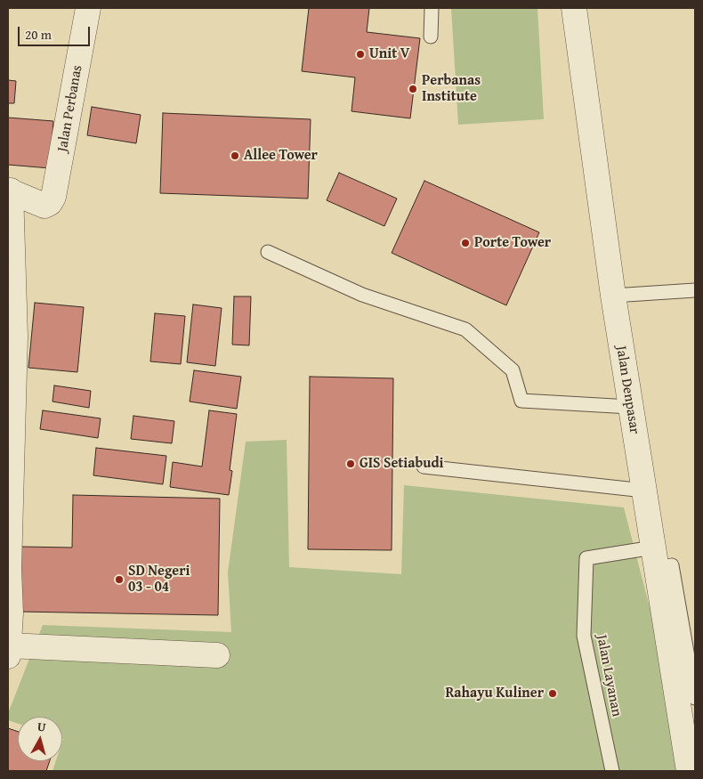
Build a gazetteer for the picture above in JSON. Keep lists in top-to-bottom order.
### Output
{
  "streets": {
    "street": ["Jalan Perbanas", "Jalan Denpasar"],
    "lane": ["Jalan Layanan"]
  },
  "crossings": [
    ["Jalan Denpasar", "Jalan Layanan"]
  ],
  "places": [
    "Unit V",
    "Perbanas Institute",
    "Allee Tower",
    "Porte Tower",
    "GIS Setiabudi",
    "SD Negeri 03 - 04",
    "Rahayu Kuliner"
  ],
  "scale_bar": "20 m",
  "north": "top"
}
